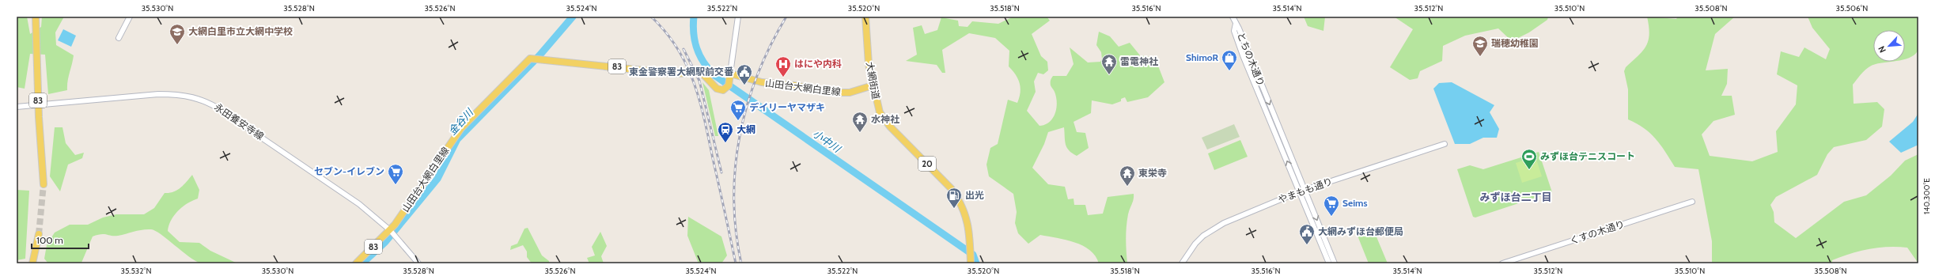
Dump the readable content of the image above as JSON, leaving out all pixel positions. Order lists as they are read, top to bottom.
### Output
{
  "streets": {
    "main road": [
      "83",
      "大網街道",
      "山田台大網白里線",
      "20"
    ],
    "street": [
      "とちの木通り",
      "永田養安寺線",
      "やまもも通り",
      "くすの木通り"
    ]
  },
  "crossings": [
    ["とちの木通り", "やまもも通り"],
    ["83", "永田養安寺線"],
    ["大網街道", "山田台大網白里線"],
    ["山田台大網白里線", "永田養安寺線"]
  ],
  "districts": ["みずほ台二丁目"],
  "water": ["金谷川", "小中川"],
  "places": {
    "school or university": ["大網白里市立大網中学校", "瑞穂幼稚園"],
    "shop": ["ShimoR"],
    "temple": ["雷電神社", "水神社", "東栄寺"],
    "hospital": ["はにや内科"],
    "public building": ["東金警察署大網駅前交番", "大網みずほ台郵便局"],
    "supermarket": ["デイリーヤマザキ", "セブン-イレブン", "Seims"],
    "station": ["大網"],
    "sports": ["みずほ台テニスコート"],
    "fuel station": ["出光"]
  },
  "scale_bar": "100 m",
  "north": "bottom left",
  "coordinates": [
    "35.530°N",
    "35.528°N",
    "35.526°N",
    "35.524°N",
    "35.522°N",
    "35.520°N",
    "35.518°N",
    "35.516°N",
    "35.514°N",
    "35.512°N",
    "35.510°N",
    "35.508°N",
    "35.506°N",
    "140.300°E",
    "35.532°N"
  ]
}
